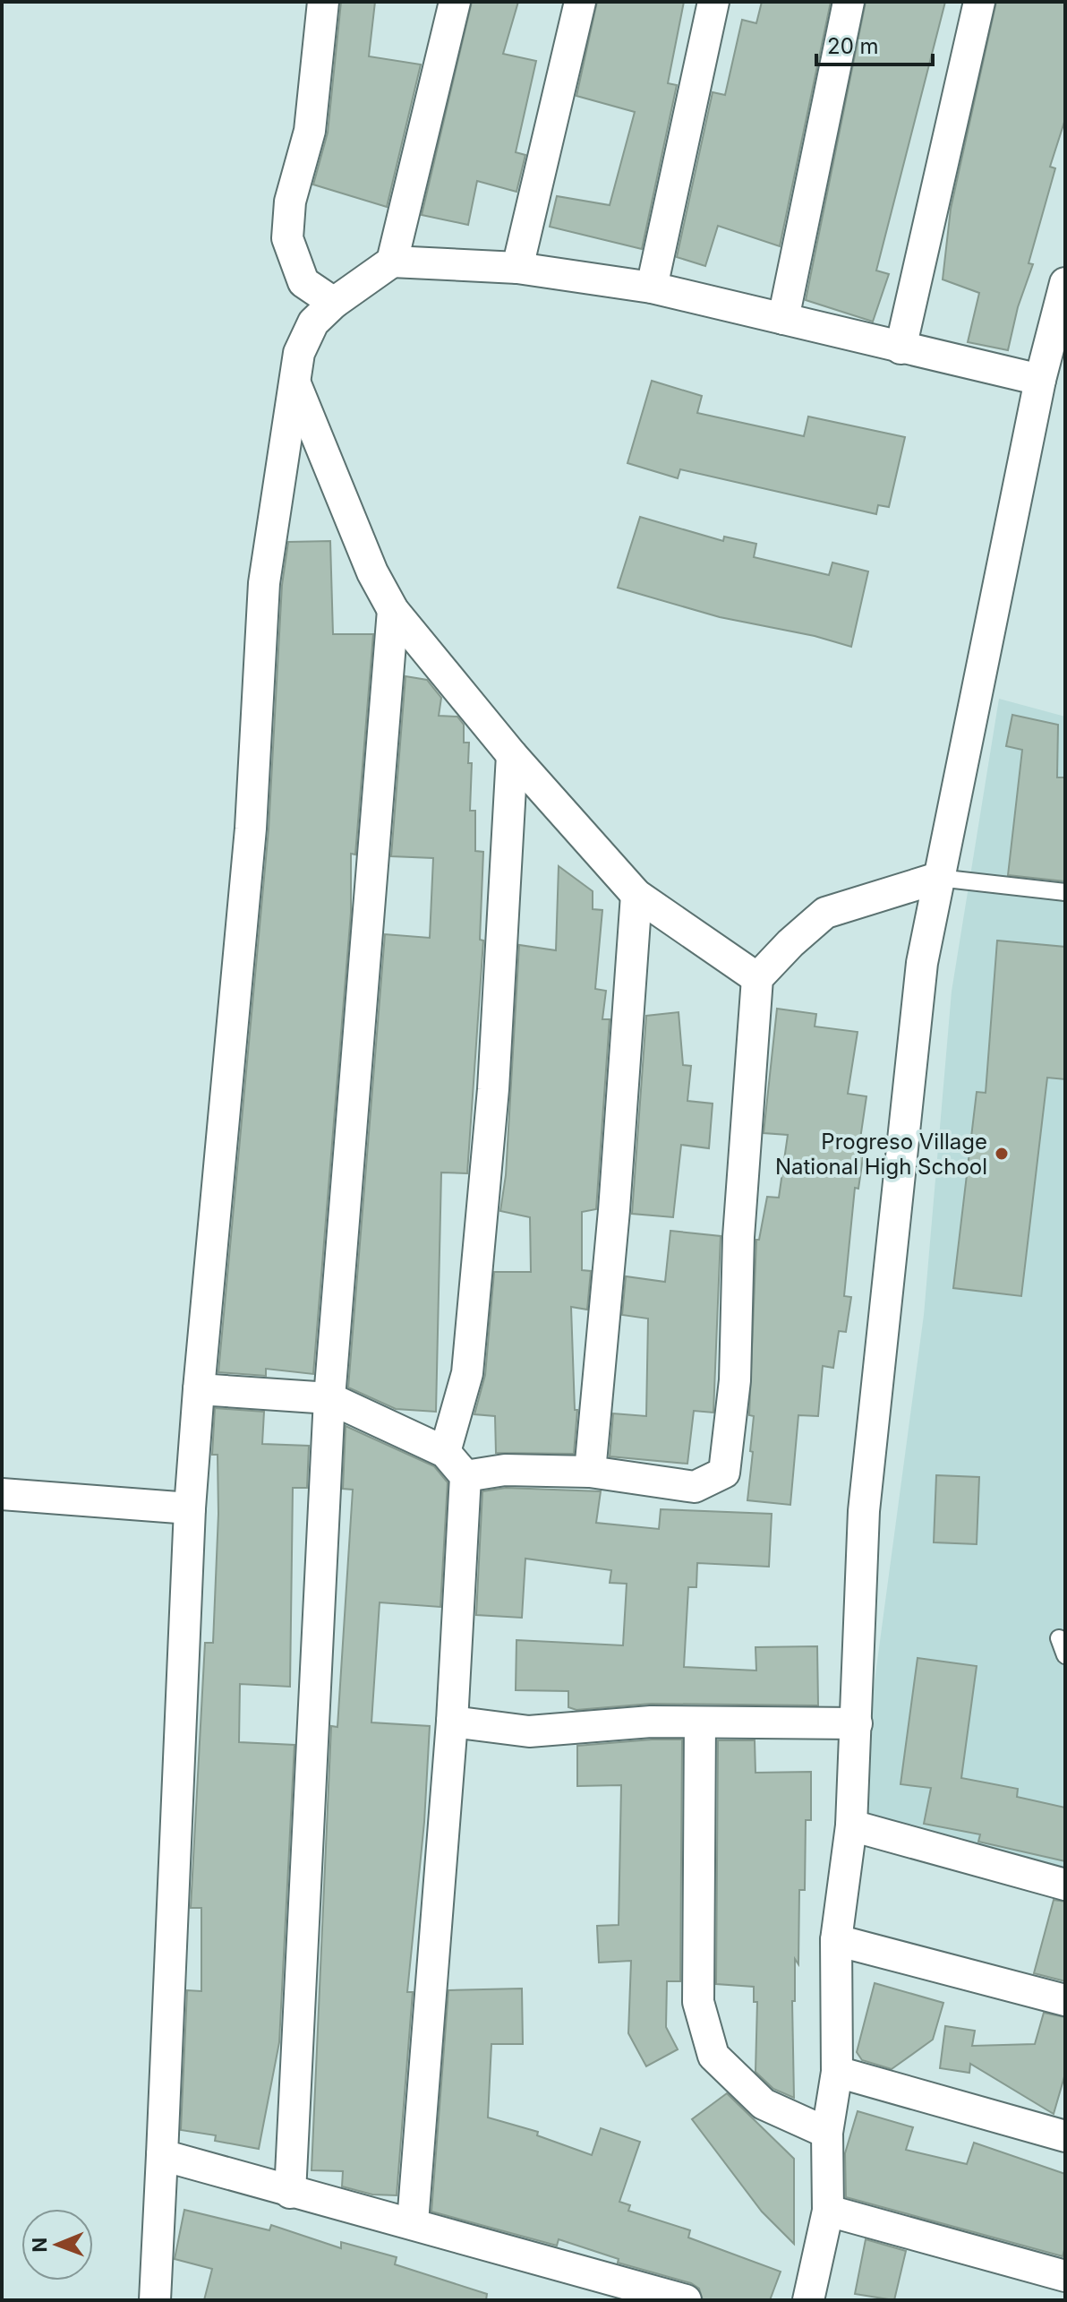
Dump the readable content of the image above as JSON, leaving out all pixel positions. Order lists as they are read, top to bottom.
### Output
{
  "places": ["Progreso Village National High School"],
  "scale_bar": "20 m",
  "north": "left"
}
